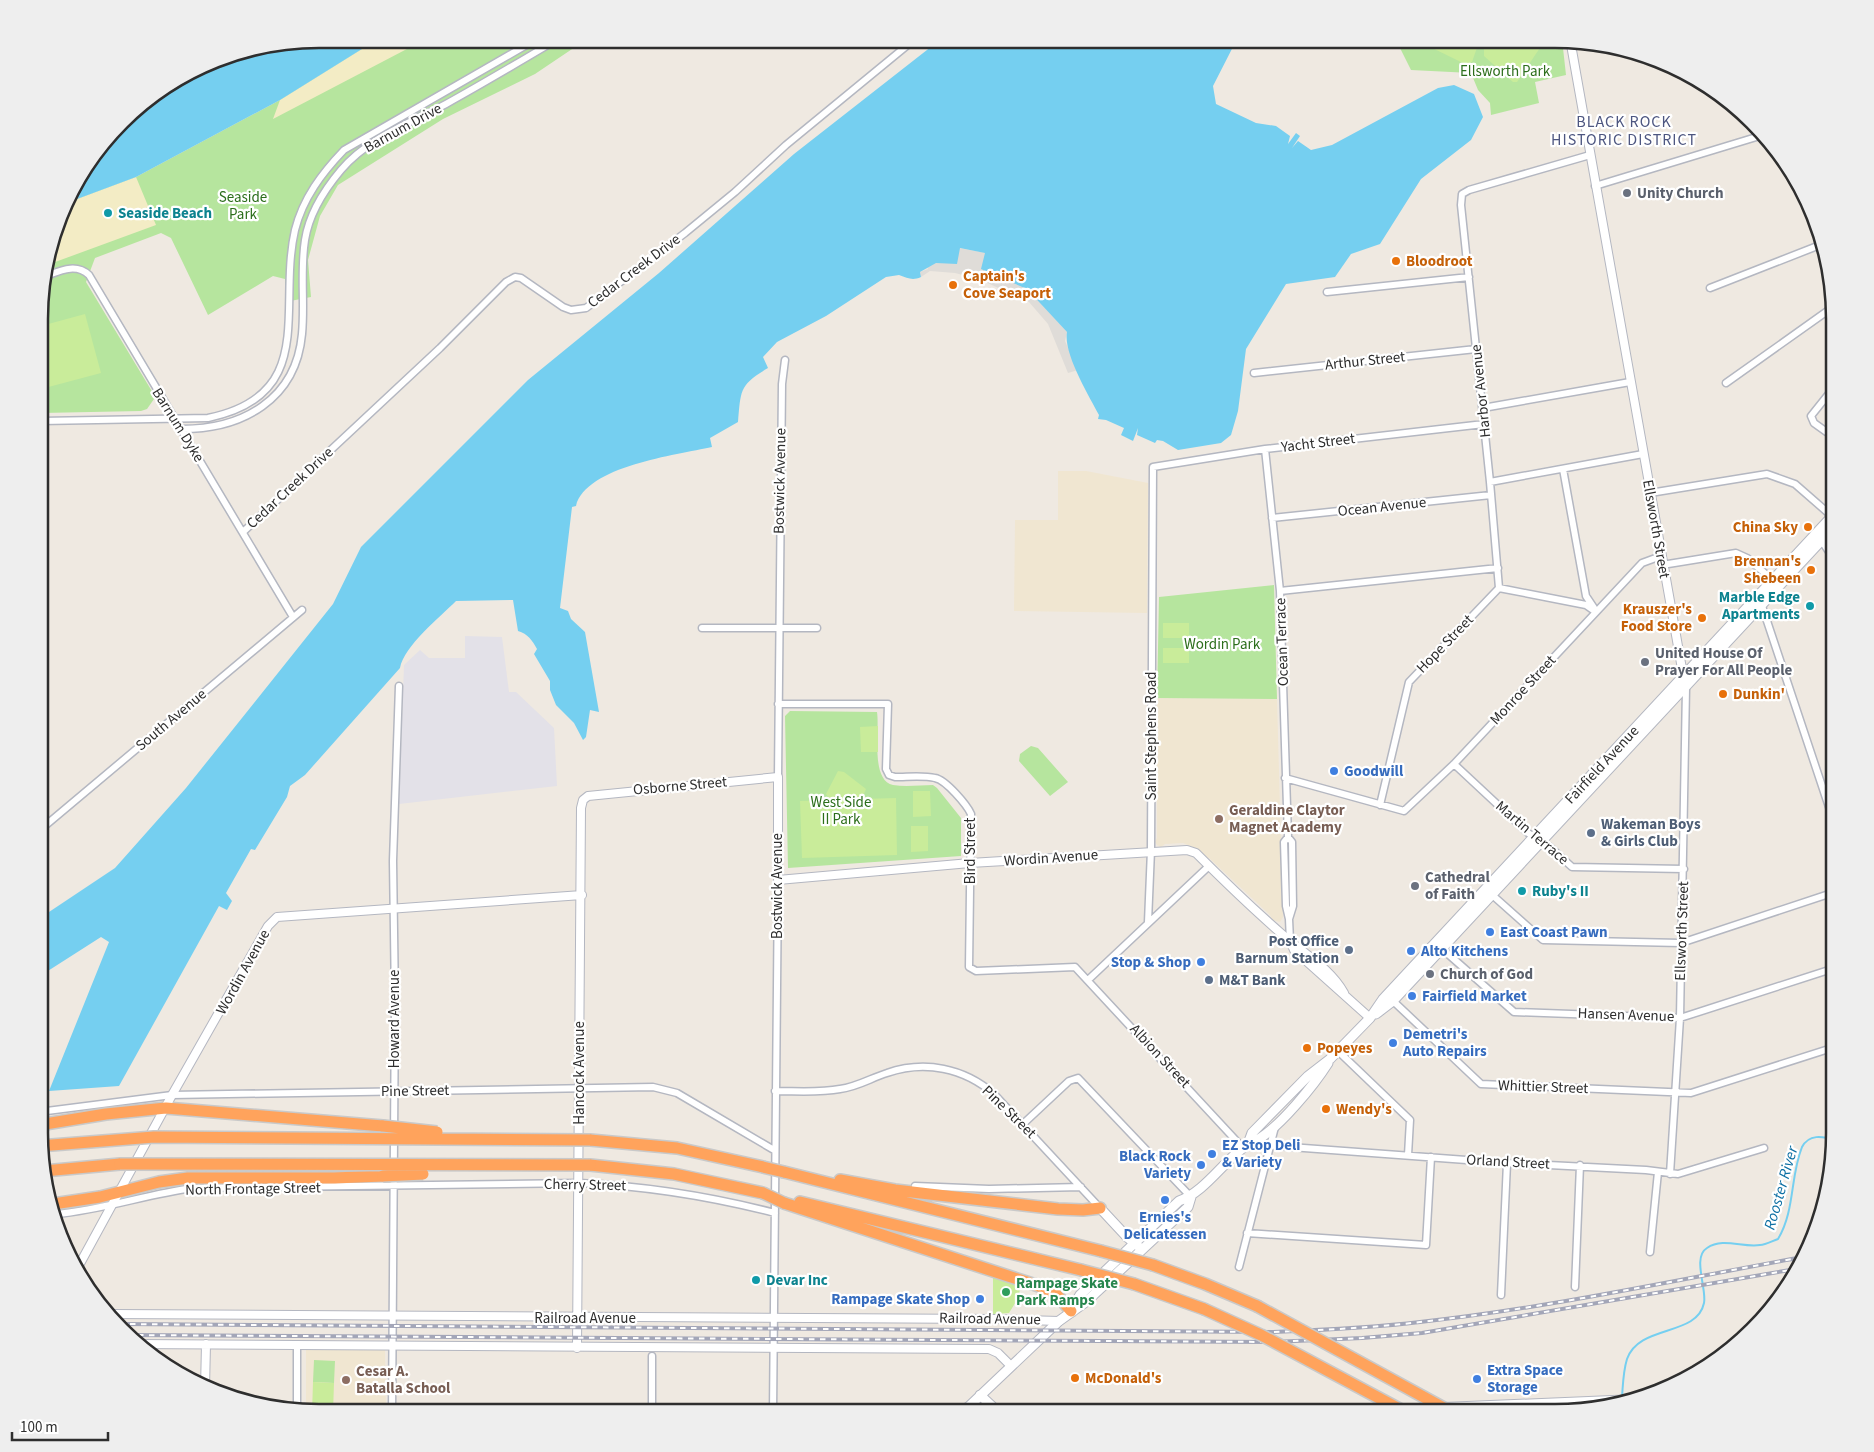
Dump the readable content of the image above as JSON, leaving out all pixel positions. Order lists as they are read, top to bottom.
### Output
{
  "streets": {
    "main road": ["Fairfield Avenue", "Pine Street"],
    "street": [
      "Barnum Drive",
      "Cedar Creek Drive",
      "Arthur Street",
      "Harbor Avenue",
      "Barnum Dyke",
      "Yacht Street",
      "Bostwick Avenue",
      "Ocean Avenue",
      "Ellsworth Street",
      "Ocean Terrace",
      "Hope Street",
      "Monroe Street",
      "South Avenue",
      "Saint Stephens Road",
      "Osborne Street",
      "Martin Terrace",
      "Bird Street",
      "Wordin Avenue",
      "Hansen Avenue",
      "Howard Avenue",
      "Albion Street",
      "Hancock Avenue",
      "Whittier Street",
      "Orland Street",
      "Cherry Street",
      "North Frontage Street",
      "Railroad Avenue"
    ]
  },
  "crossings": [
    ["Barnum Drive", "Barnum Dyke"],
    ["Cedar Creek Drive", "Barnum Dyke"],
    ["Arthur Street", "Harbor Avenue"],
    ["Harbor Avenue", "Yacht Street"],
    ["Harbor Avenue", "Ocean Avenue"],
    ["Harbor Avenue", "Ellsworth Street"],
    ["Harbor Avenue", "Hope Street"],
    ["Barnum Dyke", "South Avenue"],
    ["Yacht Street", "Ocean Terrace"],
    ["Yacht Street", "Saint Stephens Road"],
    ["Bostwick Avenue", "Osborne Street"],
    ["Bostwick Avenue", "Bird Street"],
    ["Bostwick Avenue", "Wordin Avenue"],
    ["Bostwick Avenue", "Pine Street"],
    ["Bostwick Avenue", "Cherry Street"],
    ["Bostwick Avenue", "Railroad Avenue"],
    ["Ocean Avenue", "Ocean Terrace"],
    ["Ellsworth Street", "Monroe Street"],
    ["Ellsworth Street", "Fairfield Avenue"],
    ["Ellsworth Street", "Martin Terrace"],
    ["Ellsworth Street", "Hansen Avenue"],
    ["Ellsworth Street", "Whittier Street"],
    ["Ellsworth Street", "Orland Street"],
    ["Ocean Terrace", "Wordin Avenue"],
    ["Hope Street", "Monroe Street"],
    ["Monroe Street", "Martin Terrace"],
    ["Saint Stephens Road", "Wordin Avenue"],
    ["Fairfield Avenue", "Martin Terrace"],
    ["Fairfield Avenue", "Wordin Avenue"],
    ["Fairfield Avenue", "Hansen Avenue"],
    ["Fairfield Avenue", "Albion Street"],
    ["Fairfield Avenue", "Whittier Street"],
    ["Fairfield Avenue", "Pine Street"],
    ["Fairfield Avenue", "Orland Street"],
    ["Fairfield Avenue", "Railroad Avenue"],
    ["Osborne Street", "Hancock Avenue"],
    ["Bird Street", "Wordin Avenue"],
    ["Bird Street", "Albion Street"],
    ["Wordin Avenue", "Howard Avenue"],
    ["Wordin Avenue", "Hancock Avenue"],
    ["Wordin Avenue", "Pine Street"],
    ["Wordin Avenue", "North Frontage Street"],
    ["Howard Avenue", "Pine Street"],
    ["Howard Avenue", "Cherry Street"],
    ["Howard Avenue", "North Frontage Street"],
    ["Howard Avenue", "Railroad Avenue"],
    ["Albion Street", "Orland Street"],
    ["Hancock Avenue", "Pine Street"],
    ["Hancock Avenue", "Cherry Street"],
    ["Hancock Avenue", "Railroad Avenue"],
    ["Cherry Street", "North Frontage Street"]
  ],
  "districts": ["BLACK ROCK HISTORIC DISTRICT"],
  "water": ["Rooster River"],
  "parks": [
    "Ellsworth Park",
    "Seaside Park",
    "Wordin Park",
    "West Side II Park"
  ],
  "places": [
    "Unity Church",
    "Seaside Beach",
    "Bloodroot",
    "Captain's Cove Seaport",
    "China Sky",
    "Brennan's Shebeen",
    "Marble Edge Apartments",
    "Krauszer's Food Store",
    "United House Of Prayer For All People",
    "Dunkin'",
    "Goodwill",
    "Geraldine Claytor Magnet Academy",
    "Wakeman Boys & Girls Club",
    "Cathedral of Faith",
    "Ruby's II",
    "East Coast Pawn",
    "Post Office Barnum Station",
    "Alto Kitchens",
    "Stop & Shop",
    "Church of God",
    "M&T Bank",
    "Fairfield Market",
    "Demetri's Auto Repairs",
    "Popeyes",
    "Wendy's",
    "EZ Stop Deli & Variety",
    "Black Rock Variety",
    "Ernies's Delicatessen",
    "Devar Inc",
    "Rampage Skate Park Ramps",
    "Rampage Skate Shop",
    "McDonald's",
    "Extra Space Storage",
    "Cesar A. Batalla School"
  ],
  "scale_bar": "100 m"
}
